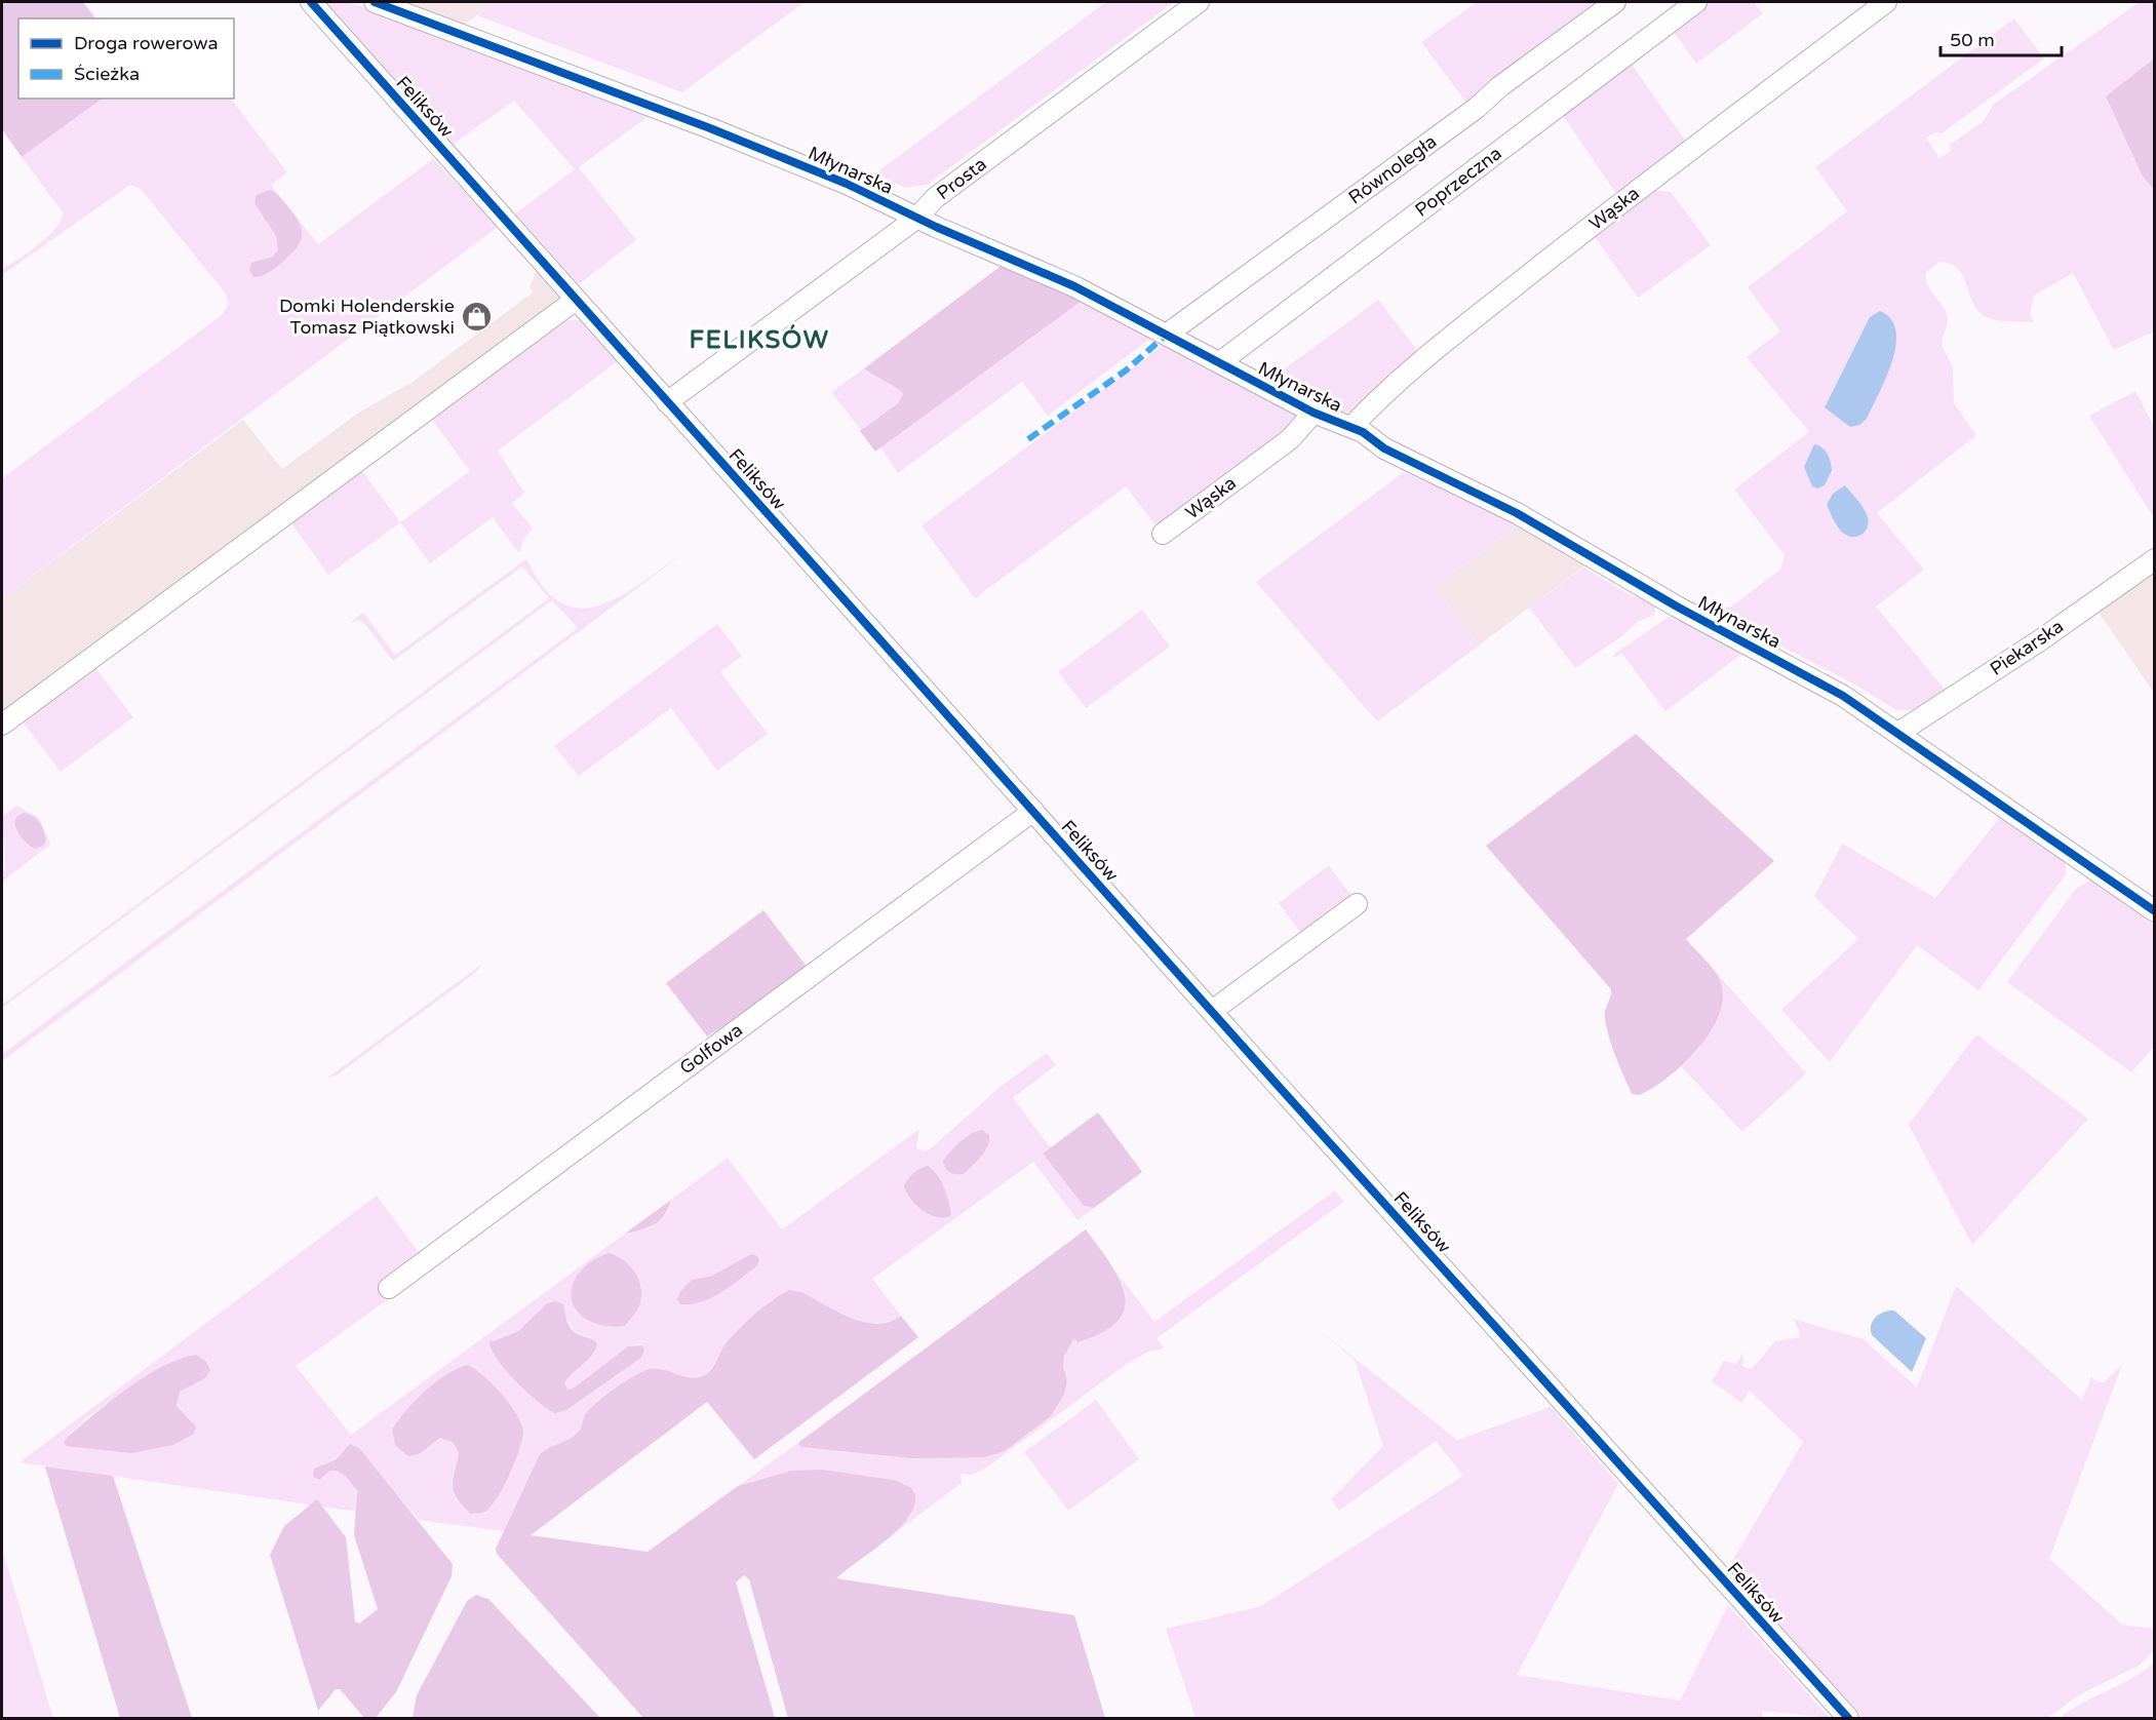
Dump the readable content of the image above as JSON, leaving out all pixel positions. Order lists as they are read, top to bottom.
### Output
{
  "streets": {
    "street": [
      "Feliksów",
      "Równoległa",
      "Młynarska",
      "Prosta",
      "Poprzeczna",
      "Wąska",
      "Piekarska",
      "Golfowa"
    ]
  },
  "crossings": [
    ["Feliksów", "Prosta"],
    ["Feliksów", "Golfowa"],
    ["Równoległa", "Młynarska"],
    ["Młynarska", "Prosta"],
    ["Młynarska", "Poprzeczna"],
    ["Młynarska", "Wąska"],
    ["Młynarska", "Piekarska"]
  ],
  "districts": ["FELIKSÓW"],
  "places": {
    "shop": ["Domki Holenderskie Tomasz Piątkowski"]
  },
  "legend": ["Droga rowerowa", "Ścieżka"],
  "scale_bar": "50 m"
}
